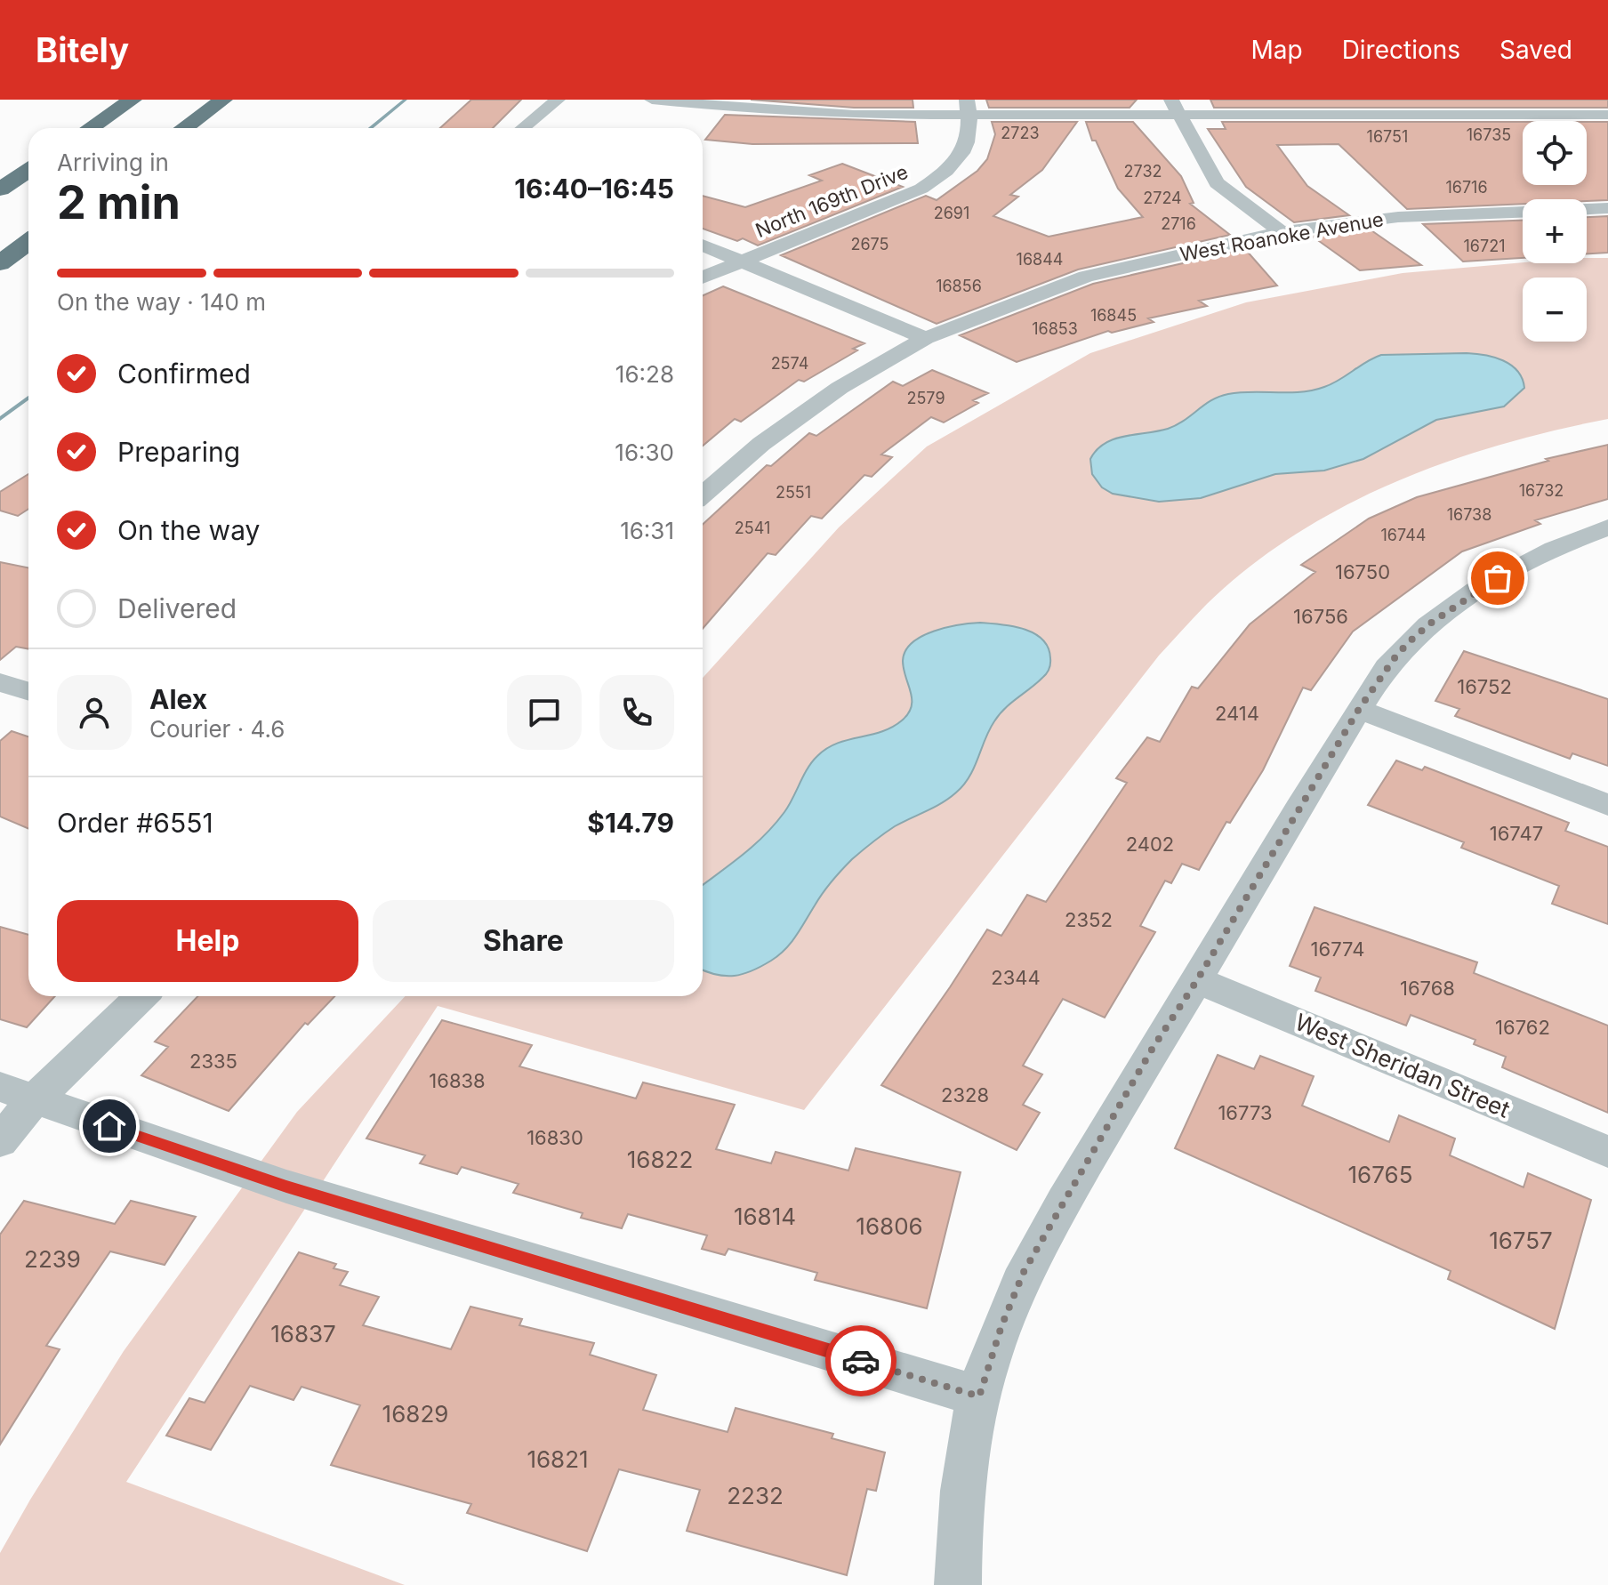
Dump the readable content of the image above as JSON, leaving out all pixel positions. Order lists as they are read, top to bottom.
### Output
{
  "streets": {
    "street": ["North 169th Drive", "West Roanoke Avenue", "West Sheridan Street"]
  },
  "house_numbers": [
    "2723",
    "16735",
    "16751",
    "2732",
    "16716",
    "2724",
    "2691",
    "2716",
    "2675",
    "16721",
    "16844",
    "16856",
    "16845",
    "16853",
    "2574",
    "2579",
    "16732",
    "2551",
    "16738",
    "2541",
    "16744",
    "16750",
    "16756",
    "16752",
    "2414",
    "16747",
    "2402",
    "2352",
    "16774",
    "2344",
    "16768",
    "16762",
    "2335",
    "16838",
    "2328",
    "16773",
    "16830",
    "16822",
    "16765",
    "16814",
    "16806",
    "16757",
    "2239",
    "16837",
    "16829",
    "16821",
    "2232"
  ],
  "page": {
    "header": "Bitely",
    "nav": ["Map", "Directions", "Saved"],
    "map_buttons": ["+", "−"],
    "heading": ["2 min", "Arriving in", "16:40–16:45"],
    "panel": [
      "Alex",
      "Courier · 4.6",
      "Order #6551",
      "$14.79"
    ],
    "bar": "On the way · 140 m",
    "list": [
      ["Confirmed", "16:28"],
      ["Preparing", "16:30"],
      ["On the way", "16:31"],
      "Delivered"
    ],
    "buttons": ["Help", "Share"]
  }
}
